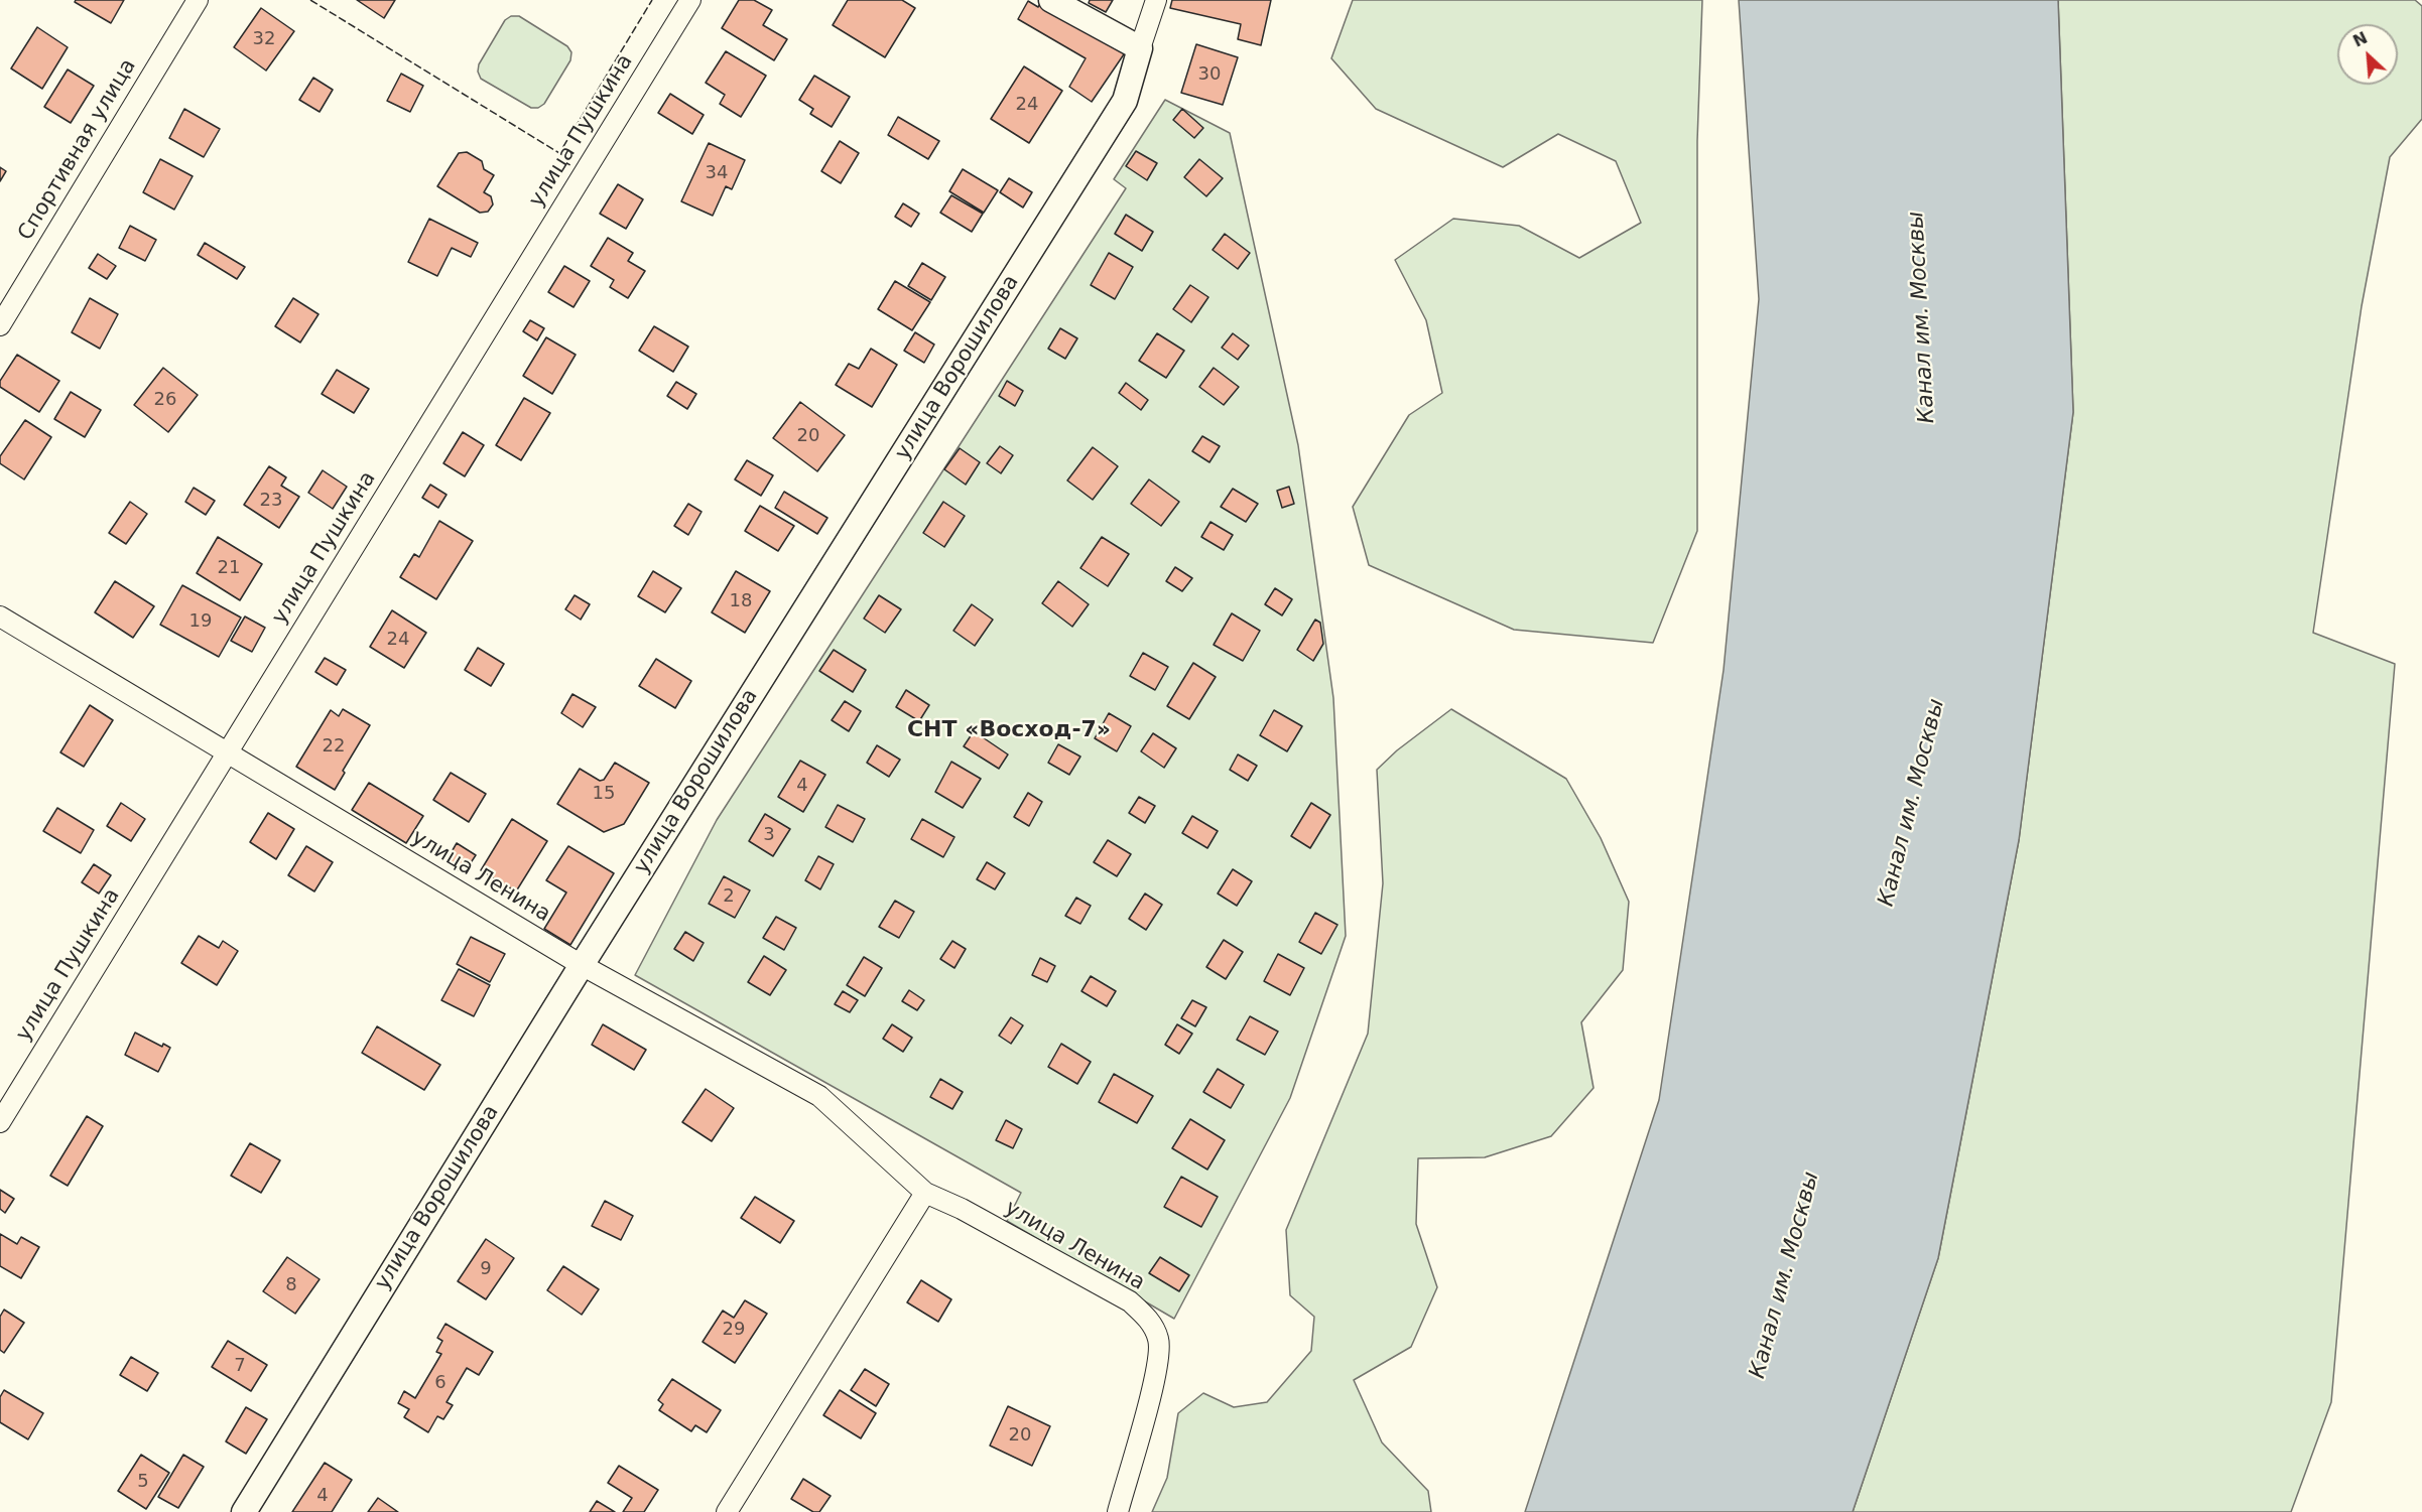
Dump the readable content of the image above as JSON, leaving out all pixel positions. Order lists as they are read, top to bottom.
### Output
{
  "streets": {
    "street": [
      "улица Пушкина",
      "Спортивная улица",
      "улица Ворошилова",
      "улица Ленина"
    ]
  },
  "crossings": [
    ["улица Пушкина", "улица Ленина"],
    ["улица Ворошилова", "улица Ленина"]
  ],
  "districts": ["СНТ «Восход-7»"],
  "water": ["Канал им. Москвы"],
  "house_numbers": [
    "32",
    "30",
    "24",
    "34",
    "26",
    "20",
    "23",
    "21",
    "18",
    "19",
    "24",
    "22",
    "4",
    "15",
    "3",
    "2",
    "9",
    "8",
    "29",
    "7",
    "6",
    "20",
    "5",
    "4"
  ],
  "north": "top left"
}
